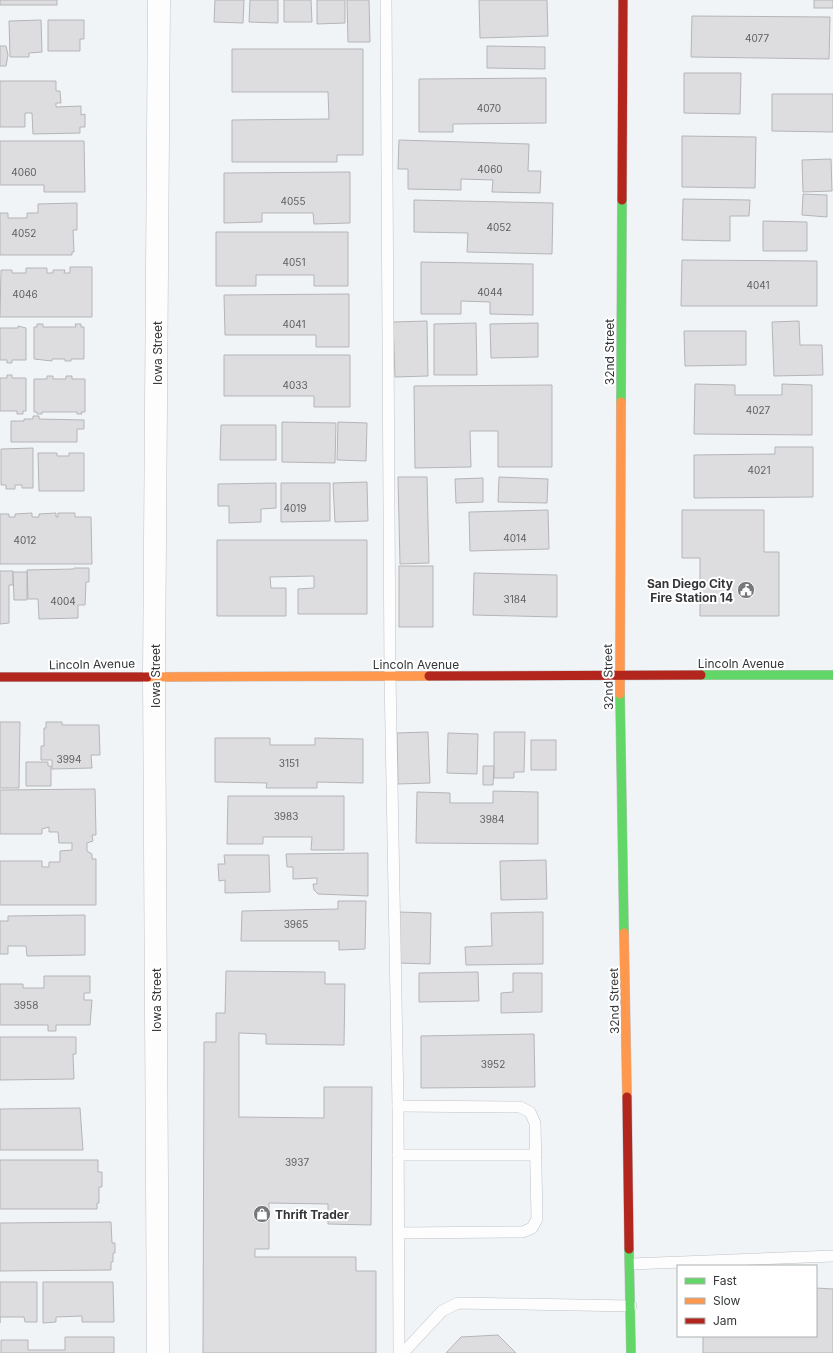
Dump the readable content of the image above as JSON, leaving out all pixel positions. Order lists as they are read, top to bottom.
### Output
{
  "streets": {
    "street": ["32nd Street", "Iowa Street", "Lincoln Avenue"]
  },
  "crossings": [
    ["32nd Street", "Lincoln Avenue"],
    ["Iowa Street", "Lincoln Avenue"]
  ],
  "places": {
    "public building": ["San Diego City Fire Station 14"],
    "shop": ["Thrift Trader"]
  },
  "house_numbers": [
    "4077",
    "4070",
    "4060",
    "4060",
    "4055",
    "4052",
    "4052",
    "4051",
    "4041",
    "4044",
    "4046",
    "4041",
    "4033",
    "4027",
    "4021",
    "4019",
    "4014",
    "4012",
    "3184",
    "4004",
    "3994",
    "3151",
    "3983",
    "3984",
    "3965",
    "3958",
    "3952",
    "3937"
  ],
  "legend": ["Fast", "Slow", "Jam"]
}
